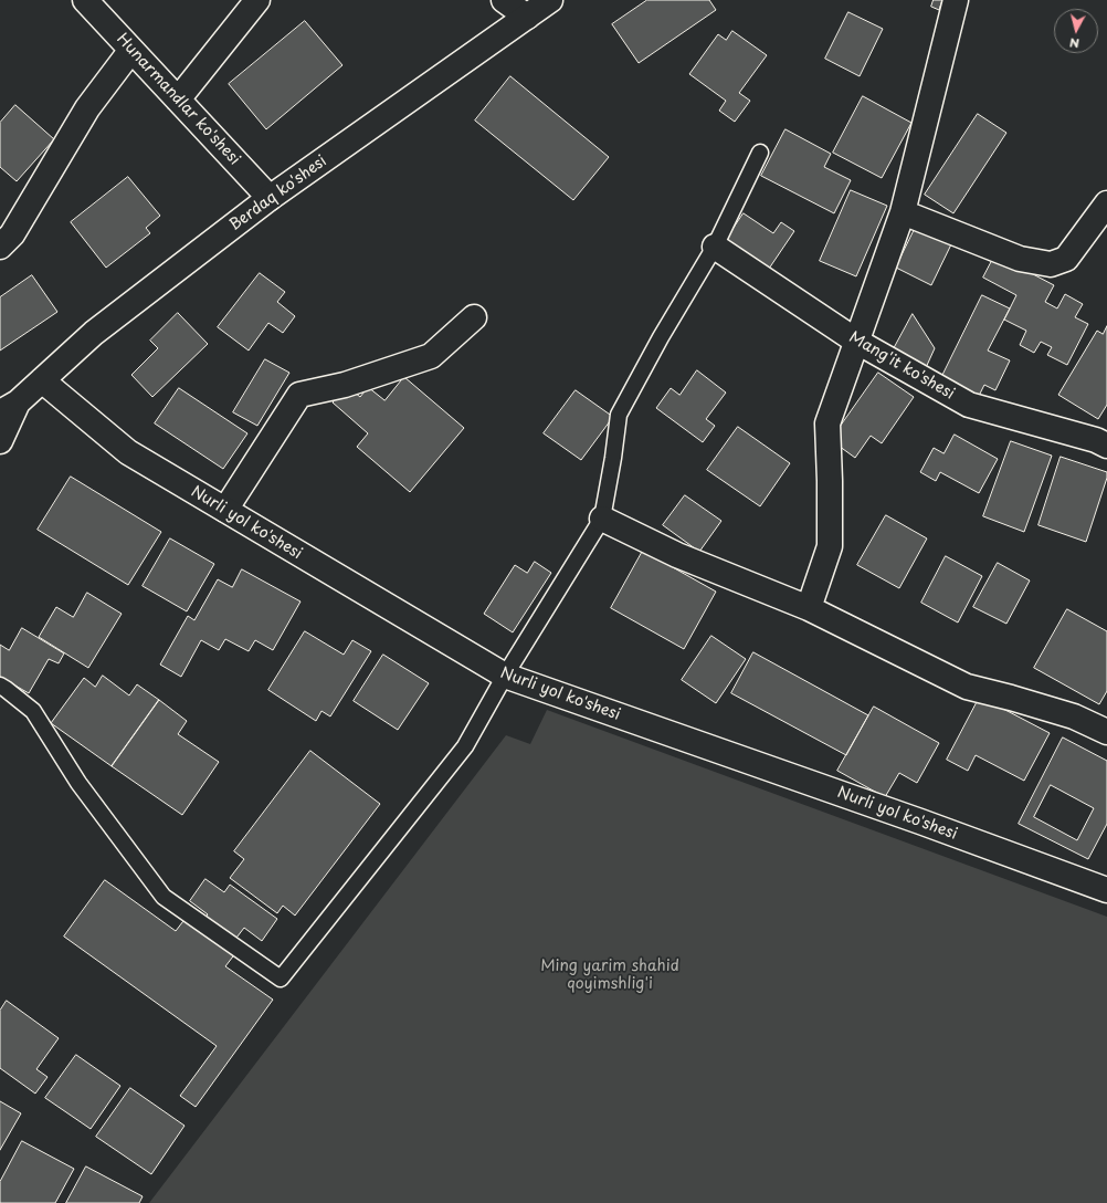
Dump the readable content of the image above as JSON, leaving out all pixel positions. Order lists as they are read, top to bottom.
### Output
{
  "streets": {
    "street": [
      "Hunarmandlar ko'shesi",
      "Berdaq ko'shesi",
      "Mang'it ko'shesi",
      "Nurli yol ko'shesi"
    ]
  },
  "crossings": [
    ["Hunarmandlar ko'shesi", "Berdaq ko'shesi"],
    ["Berdaq ko'shesi", "Nurli yol ko'shesi"]
  ],
  "parks": ["Ming yarim shahid qoyimshlig'i"],
  "north": "bottom"
}
